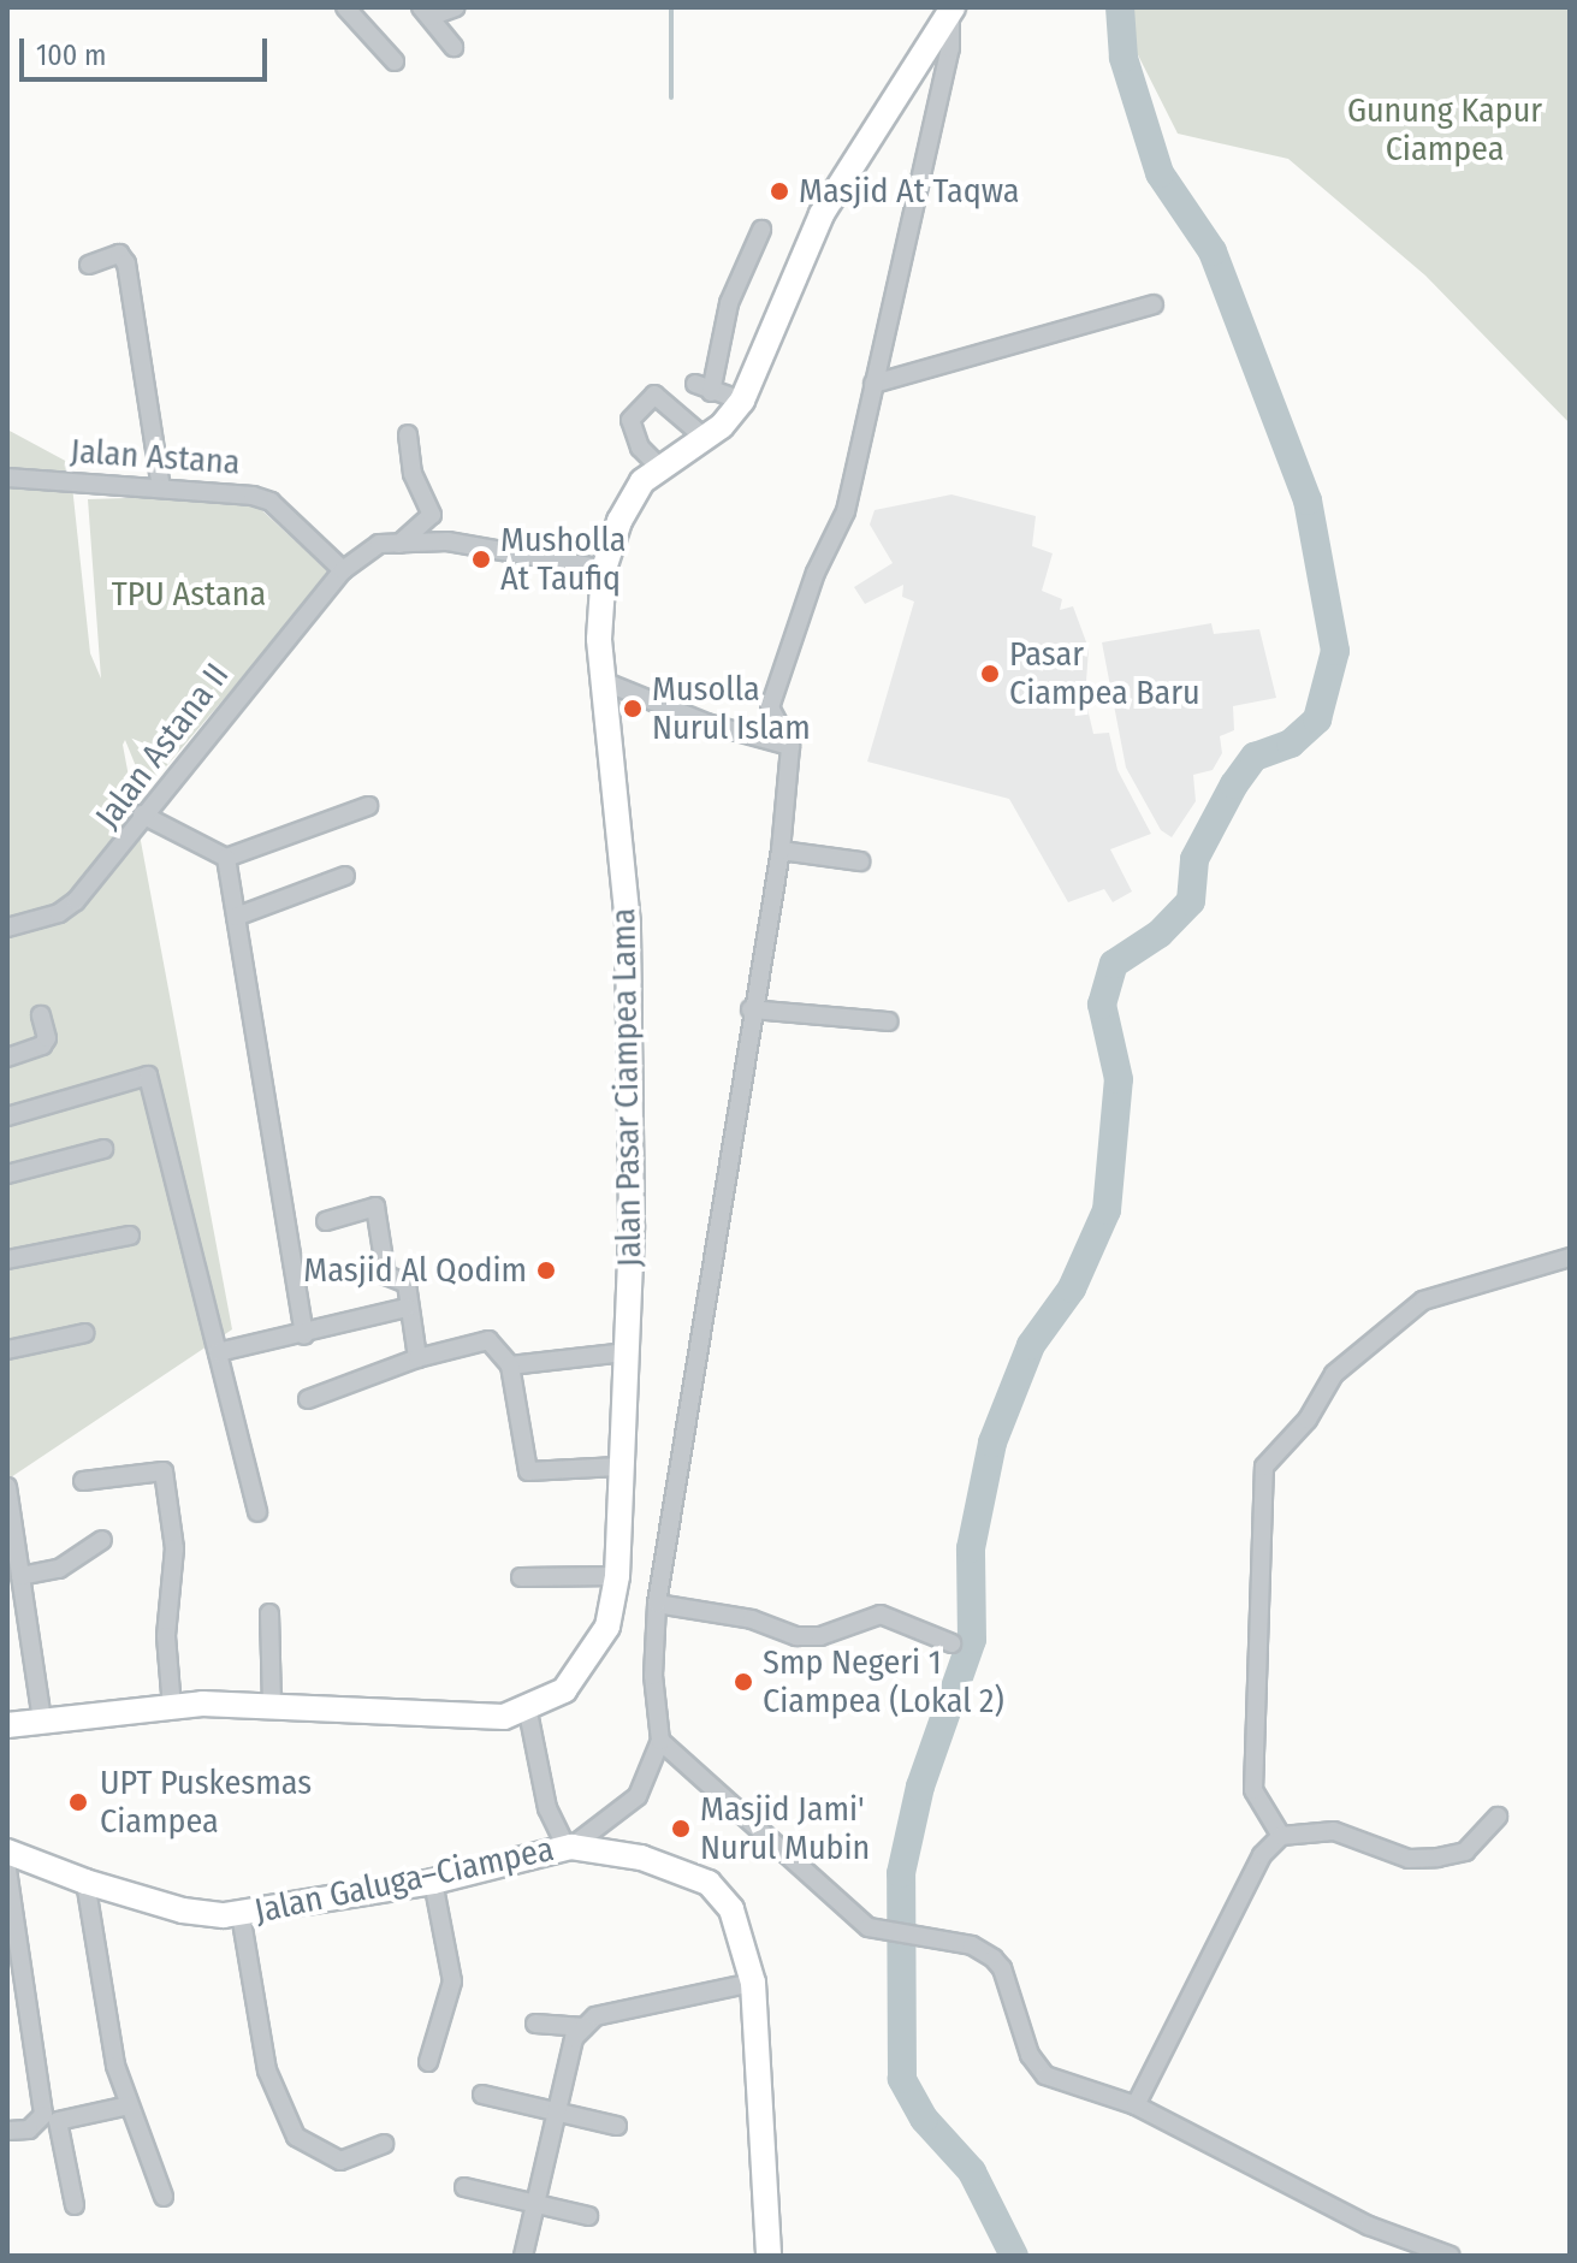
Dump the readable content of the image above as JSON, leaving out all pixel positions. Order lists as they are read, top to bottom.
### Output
{
  "streets": {
    "main road": ["Jalan Pasar Ciampea Lama", "Jalan Galuga–Ciampea"],
    "street": ["Jalan Astana", "Jalan Astana II"]
  },
  "crossings": [
    ["Jalan Astana", "Jalan Astana II"]
  ],
  "parks": ["Gunung Kapur Ciampea", "TPU Astana"],
  "places": [
    "Masjid At Taqwa",
    "Musholla At Taufiq",
    "Pasar Ciampea Baru",
    "Musolla Nurul Islam",
    "Masjid Al Qodim",
    "Smp Negeri 1 Ciampea (Lokal 2)",
    "UPT Puskesmas Ciampea",
    "Masjid Jami' Nurul Mubin"
  ],
  "scale_bar": "100 m"
}
